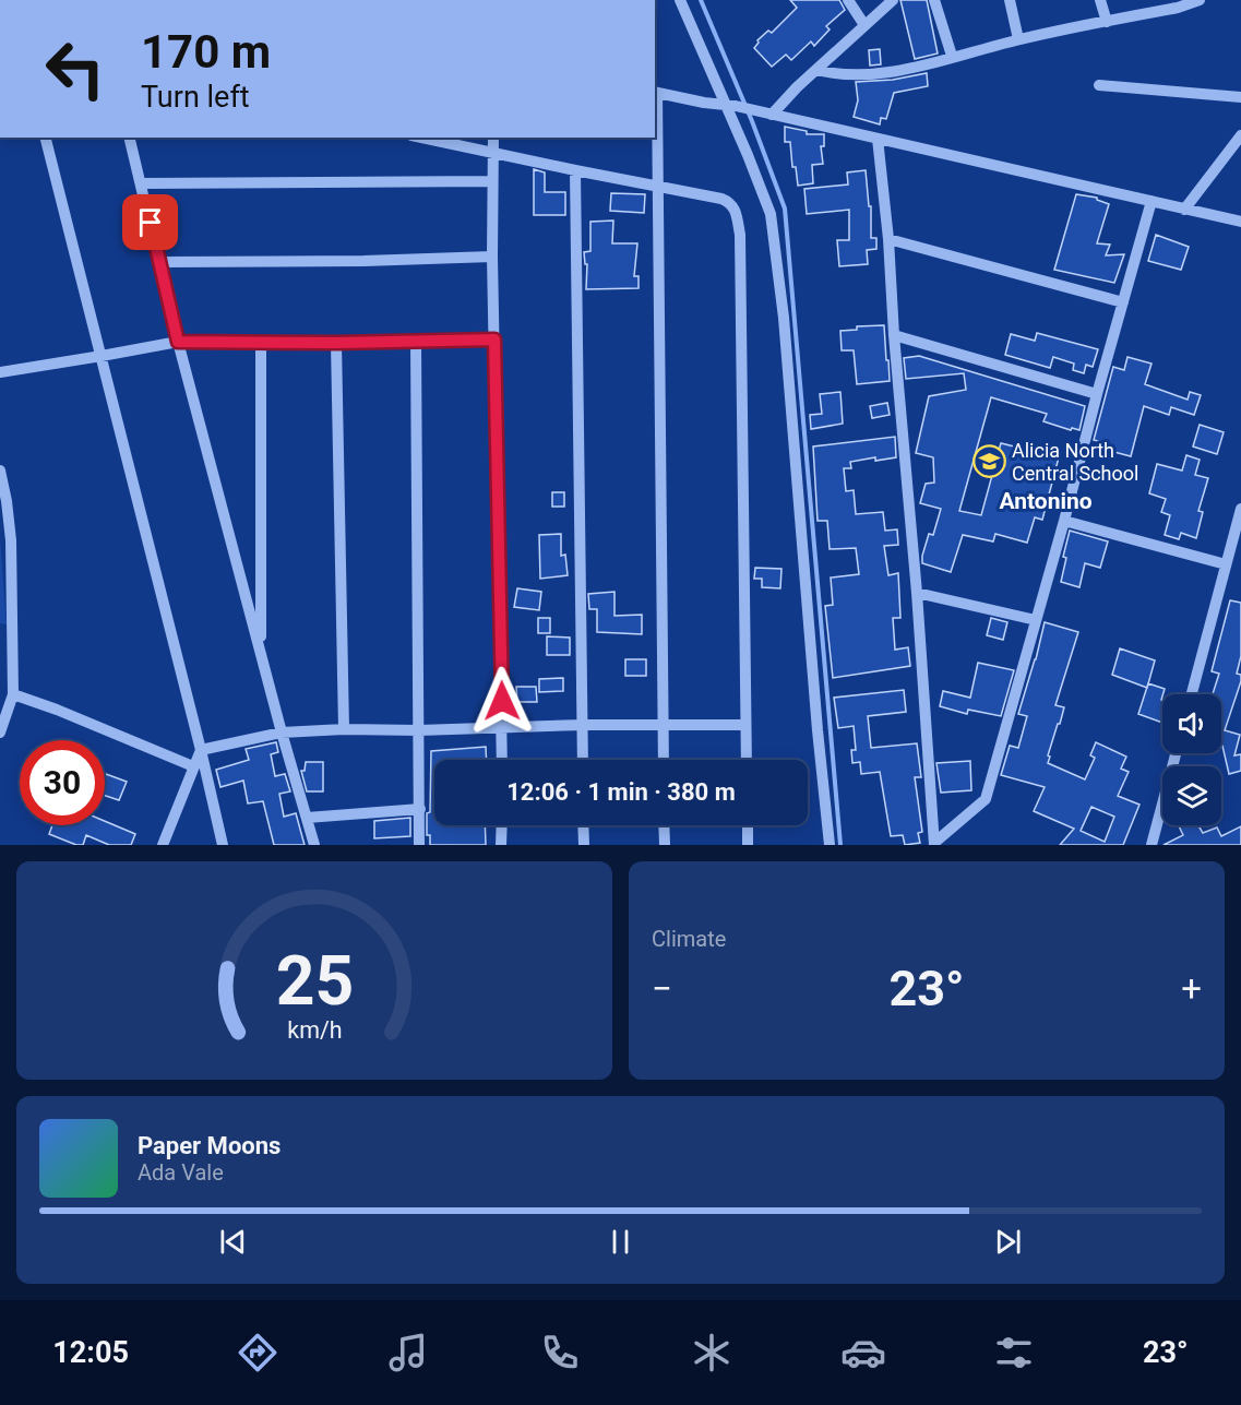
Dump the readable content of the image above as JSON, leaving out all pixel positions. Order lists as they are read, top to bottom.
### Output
{
  "districts": ["Antonino"],
  "places": {
    "school or university": ["Alicia North Central School"]
  },
  "page": {
    "turn": ["170 m", "Turn left"],
    "limit": "30",
    "trip": "12:06 · 1 min · 380 m",
    "tile": "Climate",
    "heat": ["−", "23°", "+"],
    "song": ["Paper Moons", "Ada Vale"],
    "tabs": ["12:05", "23°"],
    "gauge": ["25", "km/h"]
  }
}
